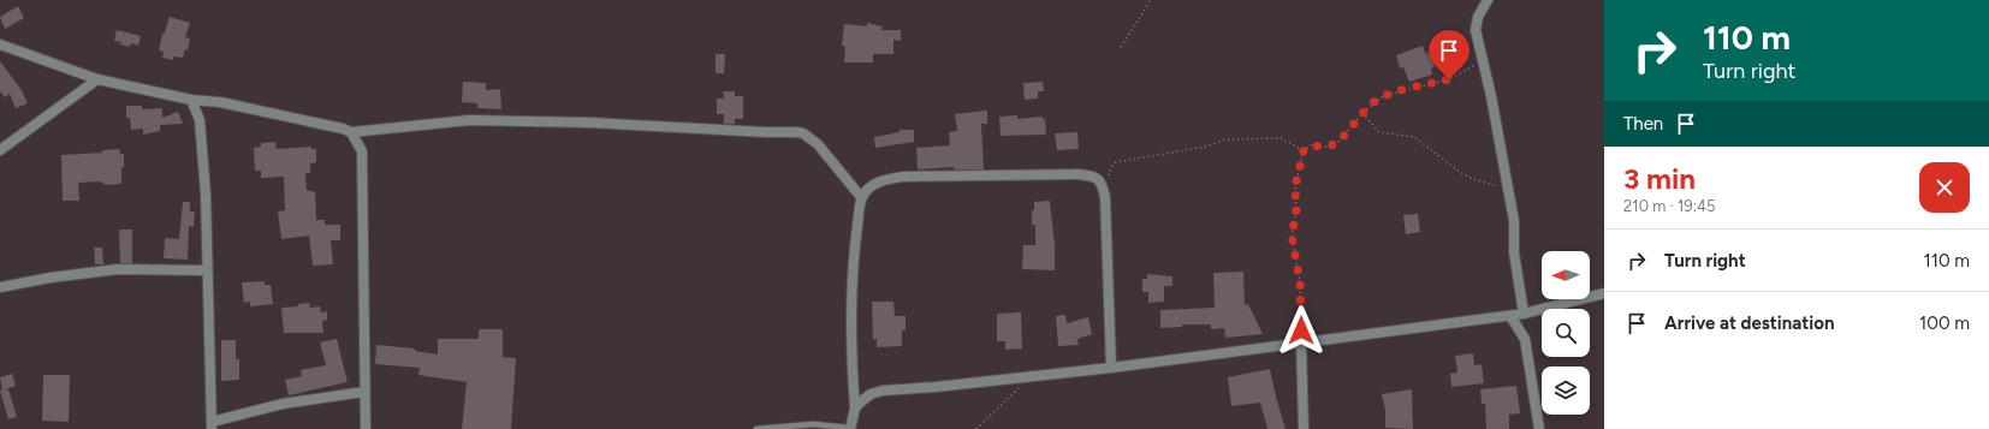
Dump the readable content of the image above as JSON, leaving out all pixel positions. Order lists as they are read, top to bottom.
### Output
{
  "north": "left",
  "page": {
    "turn": ["110 m", "Turn right"],
    "then": "Then",
    "heading": ["3 min", "210 m · 19:45"],
    "list": [
      {
        "name": "Turn right",
        "value": "110 m"
      },
      {
        "name": "Arrive at destination",
        "value": "100 m"
      }
    ]
  }
}
